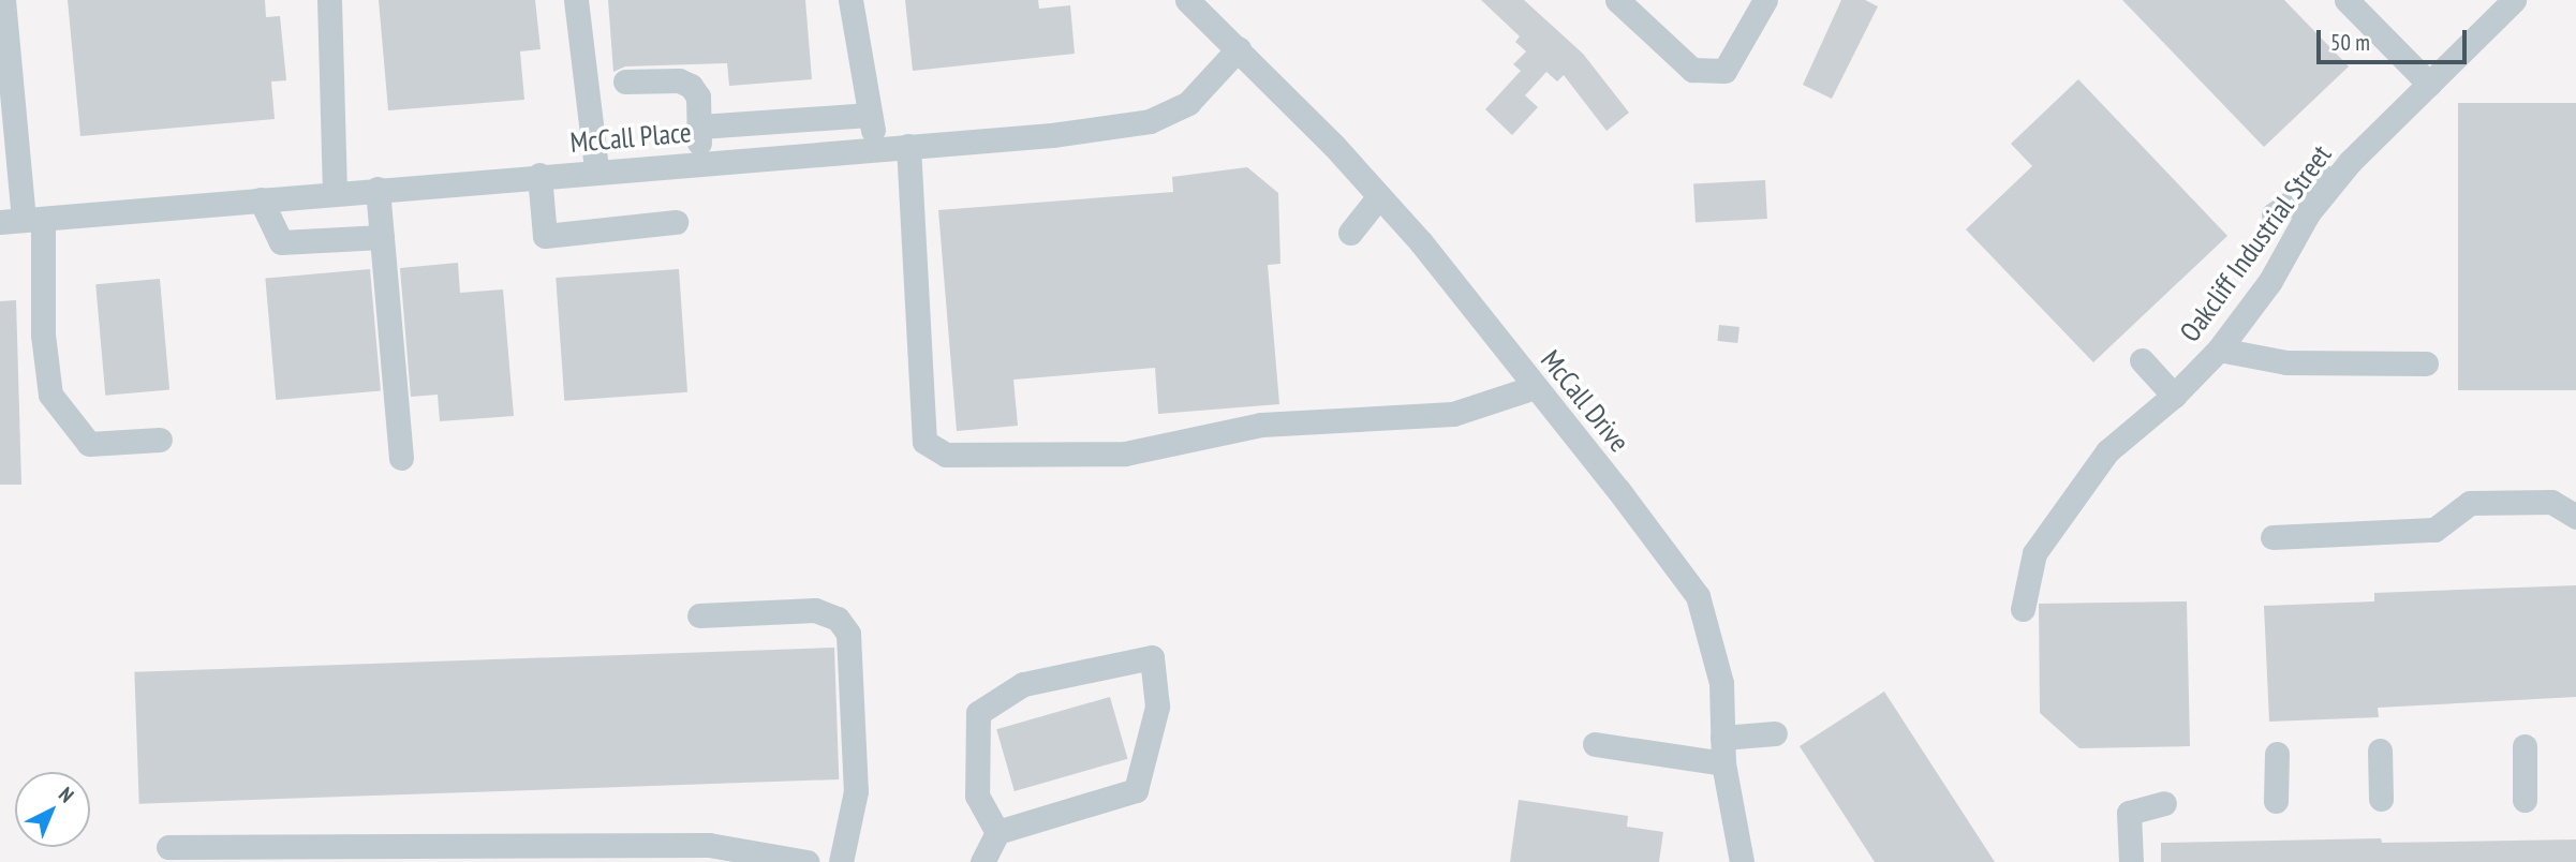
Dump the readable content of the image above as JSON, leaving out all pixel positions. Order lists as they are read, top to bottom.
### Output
{
  "streets": {
    "street": ["McCall Place", "Oakcliff Industrial Street", "McCall Drive"]
  },
  "crossings": [
    ["McCall Place", "McCall Drive"]
  ],
  "scale_bar": "50 m",
  "north": "top right"
}
